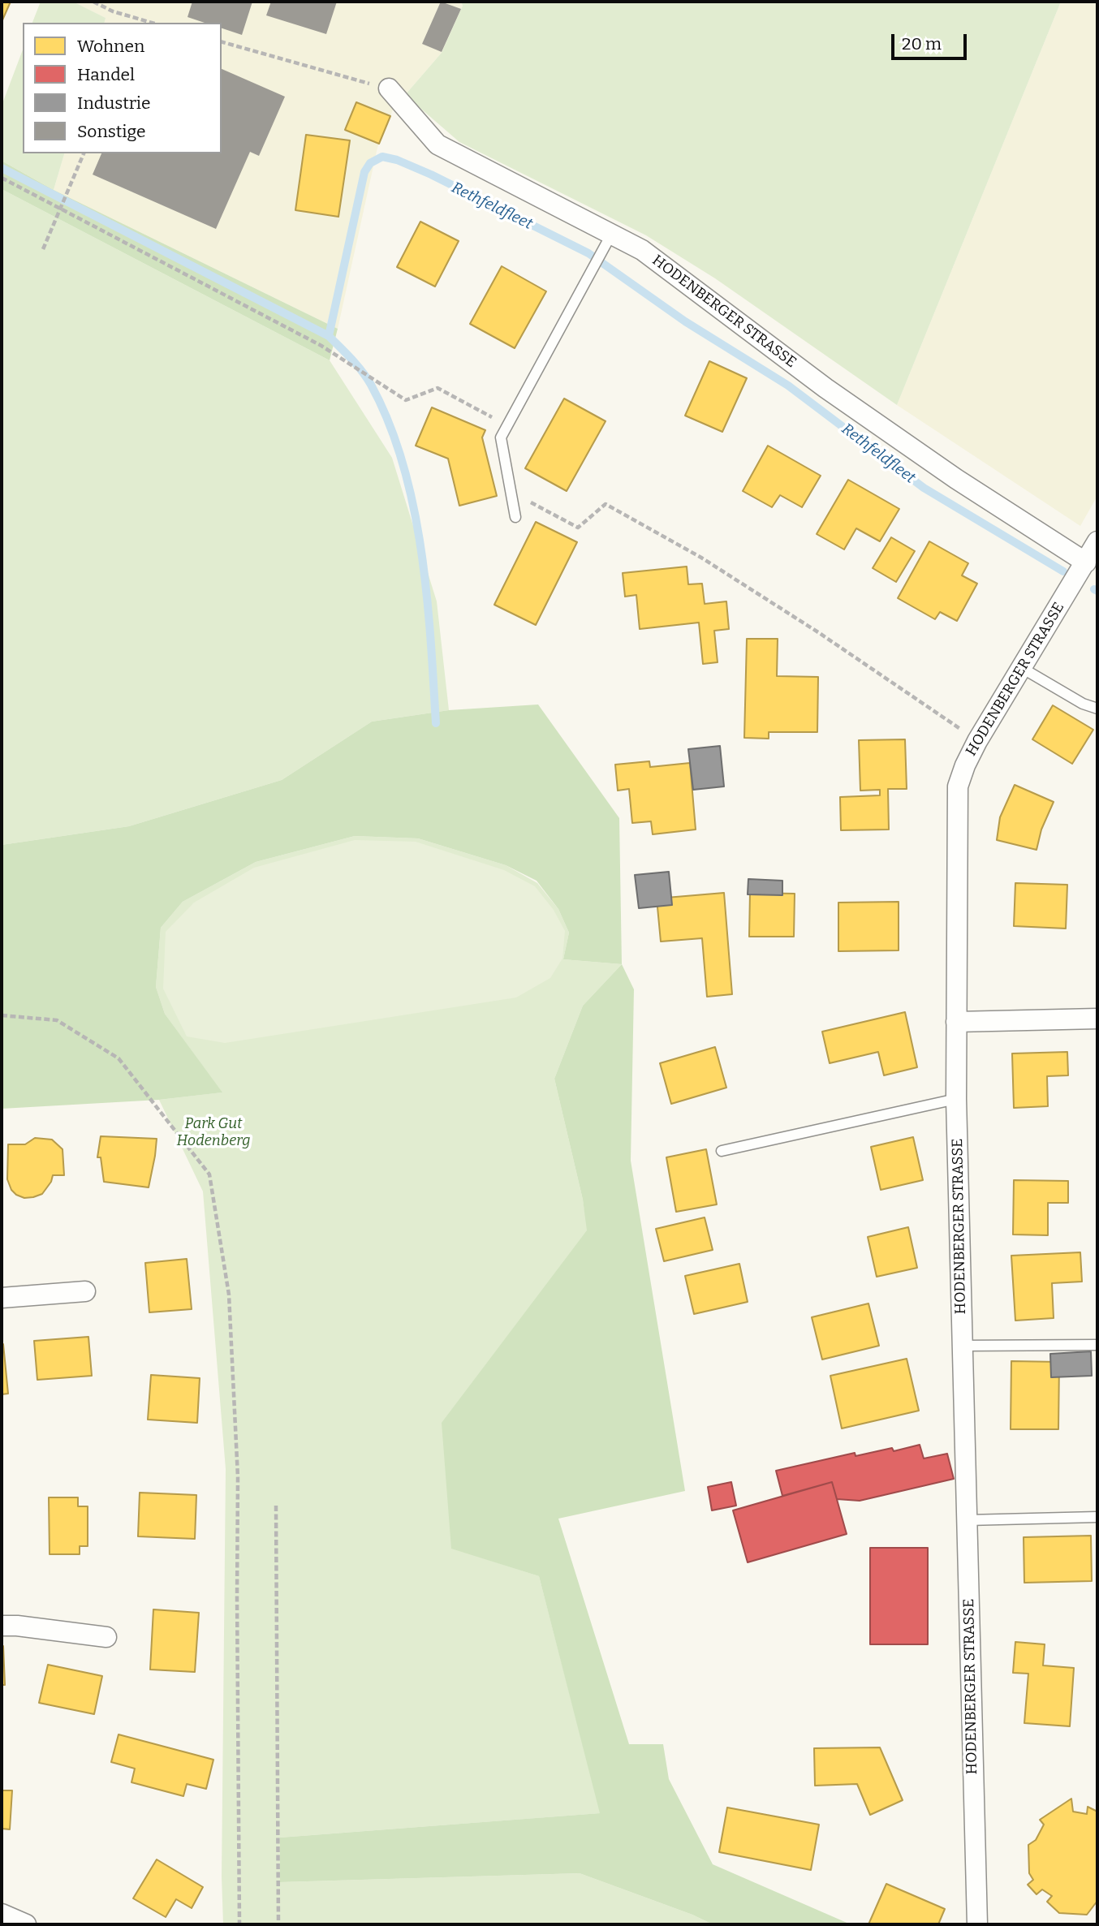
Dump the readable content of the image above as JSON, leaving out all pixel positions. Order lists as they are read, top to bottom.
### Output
{
  "streets": {
    "street": ["HODENBERGER STRASSE"]
  },
  "water": ["Rethfeldfleet"],
  "parks": ["Park Gut Hodenberg"],
  "legend": [
    "Wohnen",
    "Handel",
    "Industrie",
    "Sonstige"
  ],
  "scale_bar": "20 m"
}
